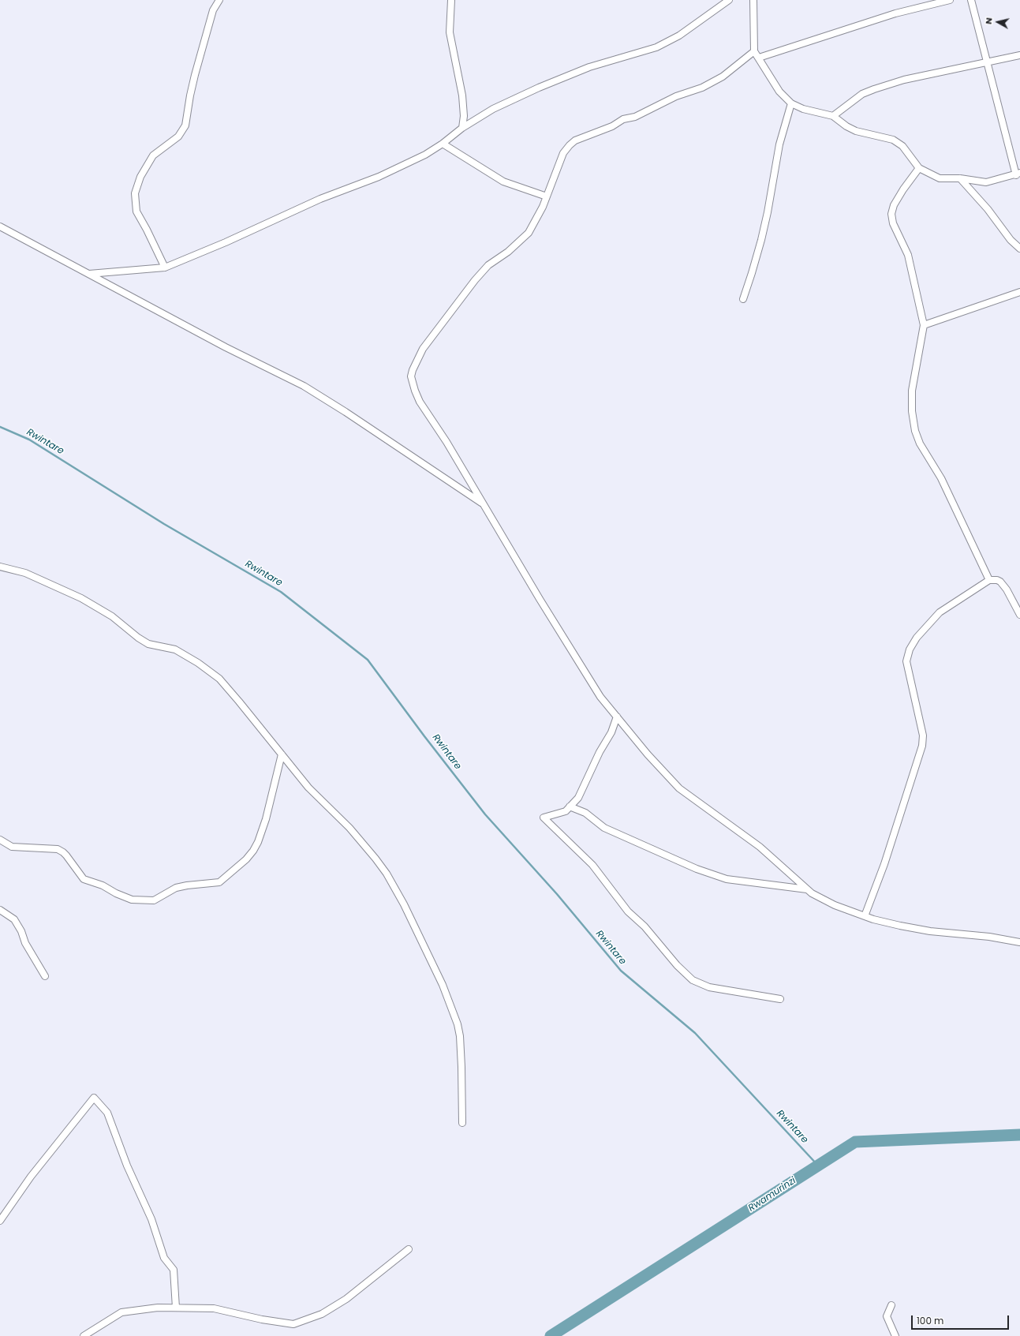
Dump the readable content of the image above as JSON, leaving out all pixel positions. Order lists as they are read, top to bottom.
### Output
{
  "water": ["Rwintare", "Rwamurinzi"],
  "scale_bar": "100 m",
  "north": "left"
}
